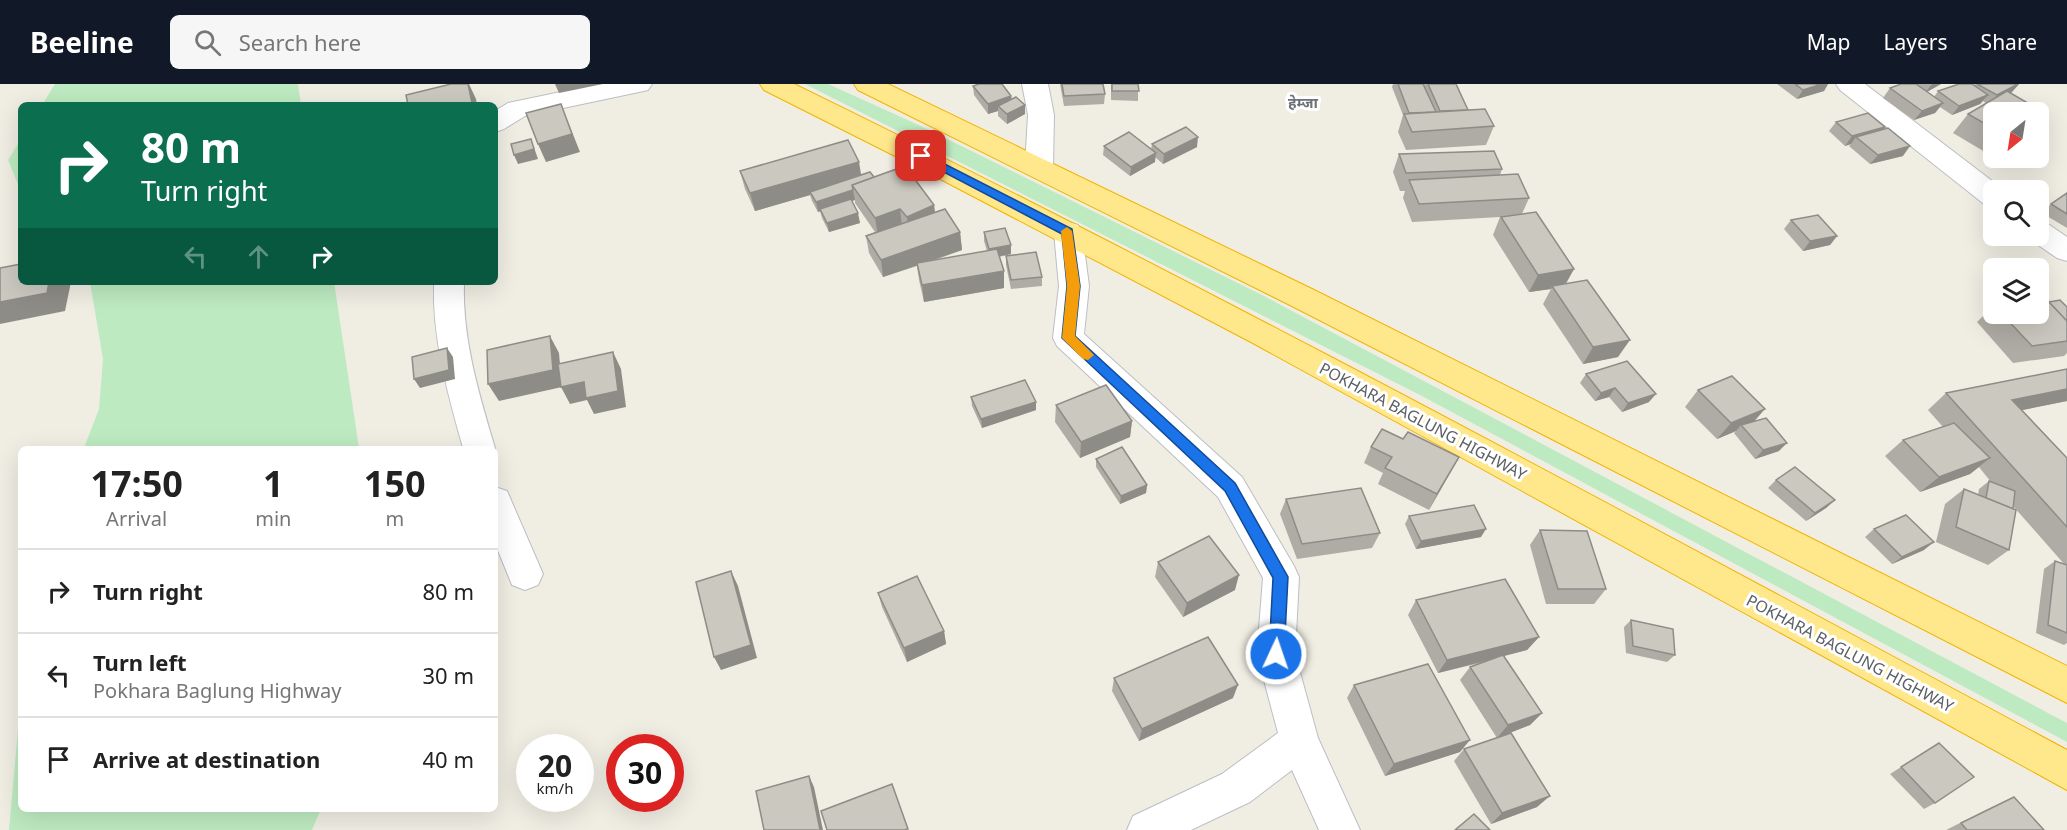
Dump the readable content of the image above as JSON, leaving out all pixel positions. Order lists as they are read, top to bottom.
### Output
{
  "streets": {
    "highway": ["POKHARA BAGLUNG HIGHWAY"]
  },
  "districts": ["हेम्जा"],
  "north": "bottom left",
  "page": {
    "header": "Beeline",
    "search": "Search here",
    "nav": ["Map", "Layers", "Share"],
    "turn": ["80 m", "Turn right"],
    "eta": [
      "17:50",
      "Arrival",
      "1",
      "min",
      "150",
      "m"
    ],
    "list": [
      {
        "name": "Turn right",
        "value": "80 m"
      },
      {
        "name": "Turn left",
        "note": "Pokhara Baglung Highway",
        "value": "30 m"
      },
      {
        "name": "Arrive at destination",
        "value": "40 m"
      }
    ],
    "speed": "20 km/h",
    "limit": "30"
  }
}
